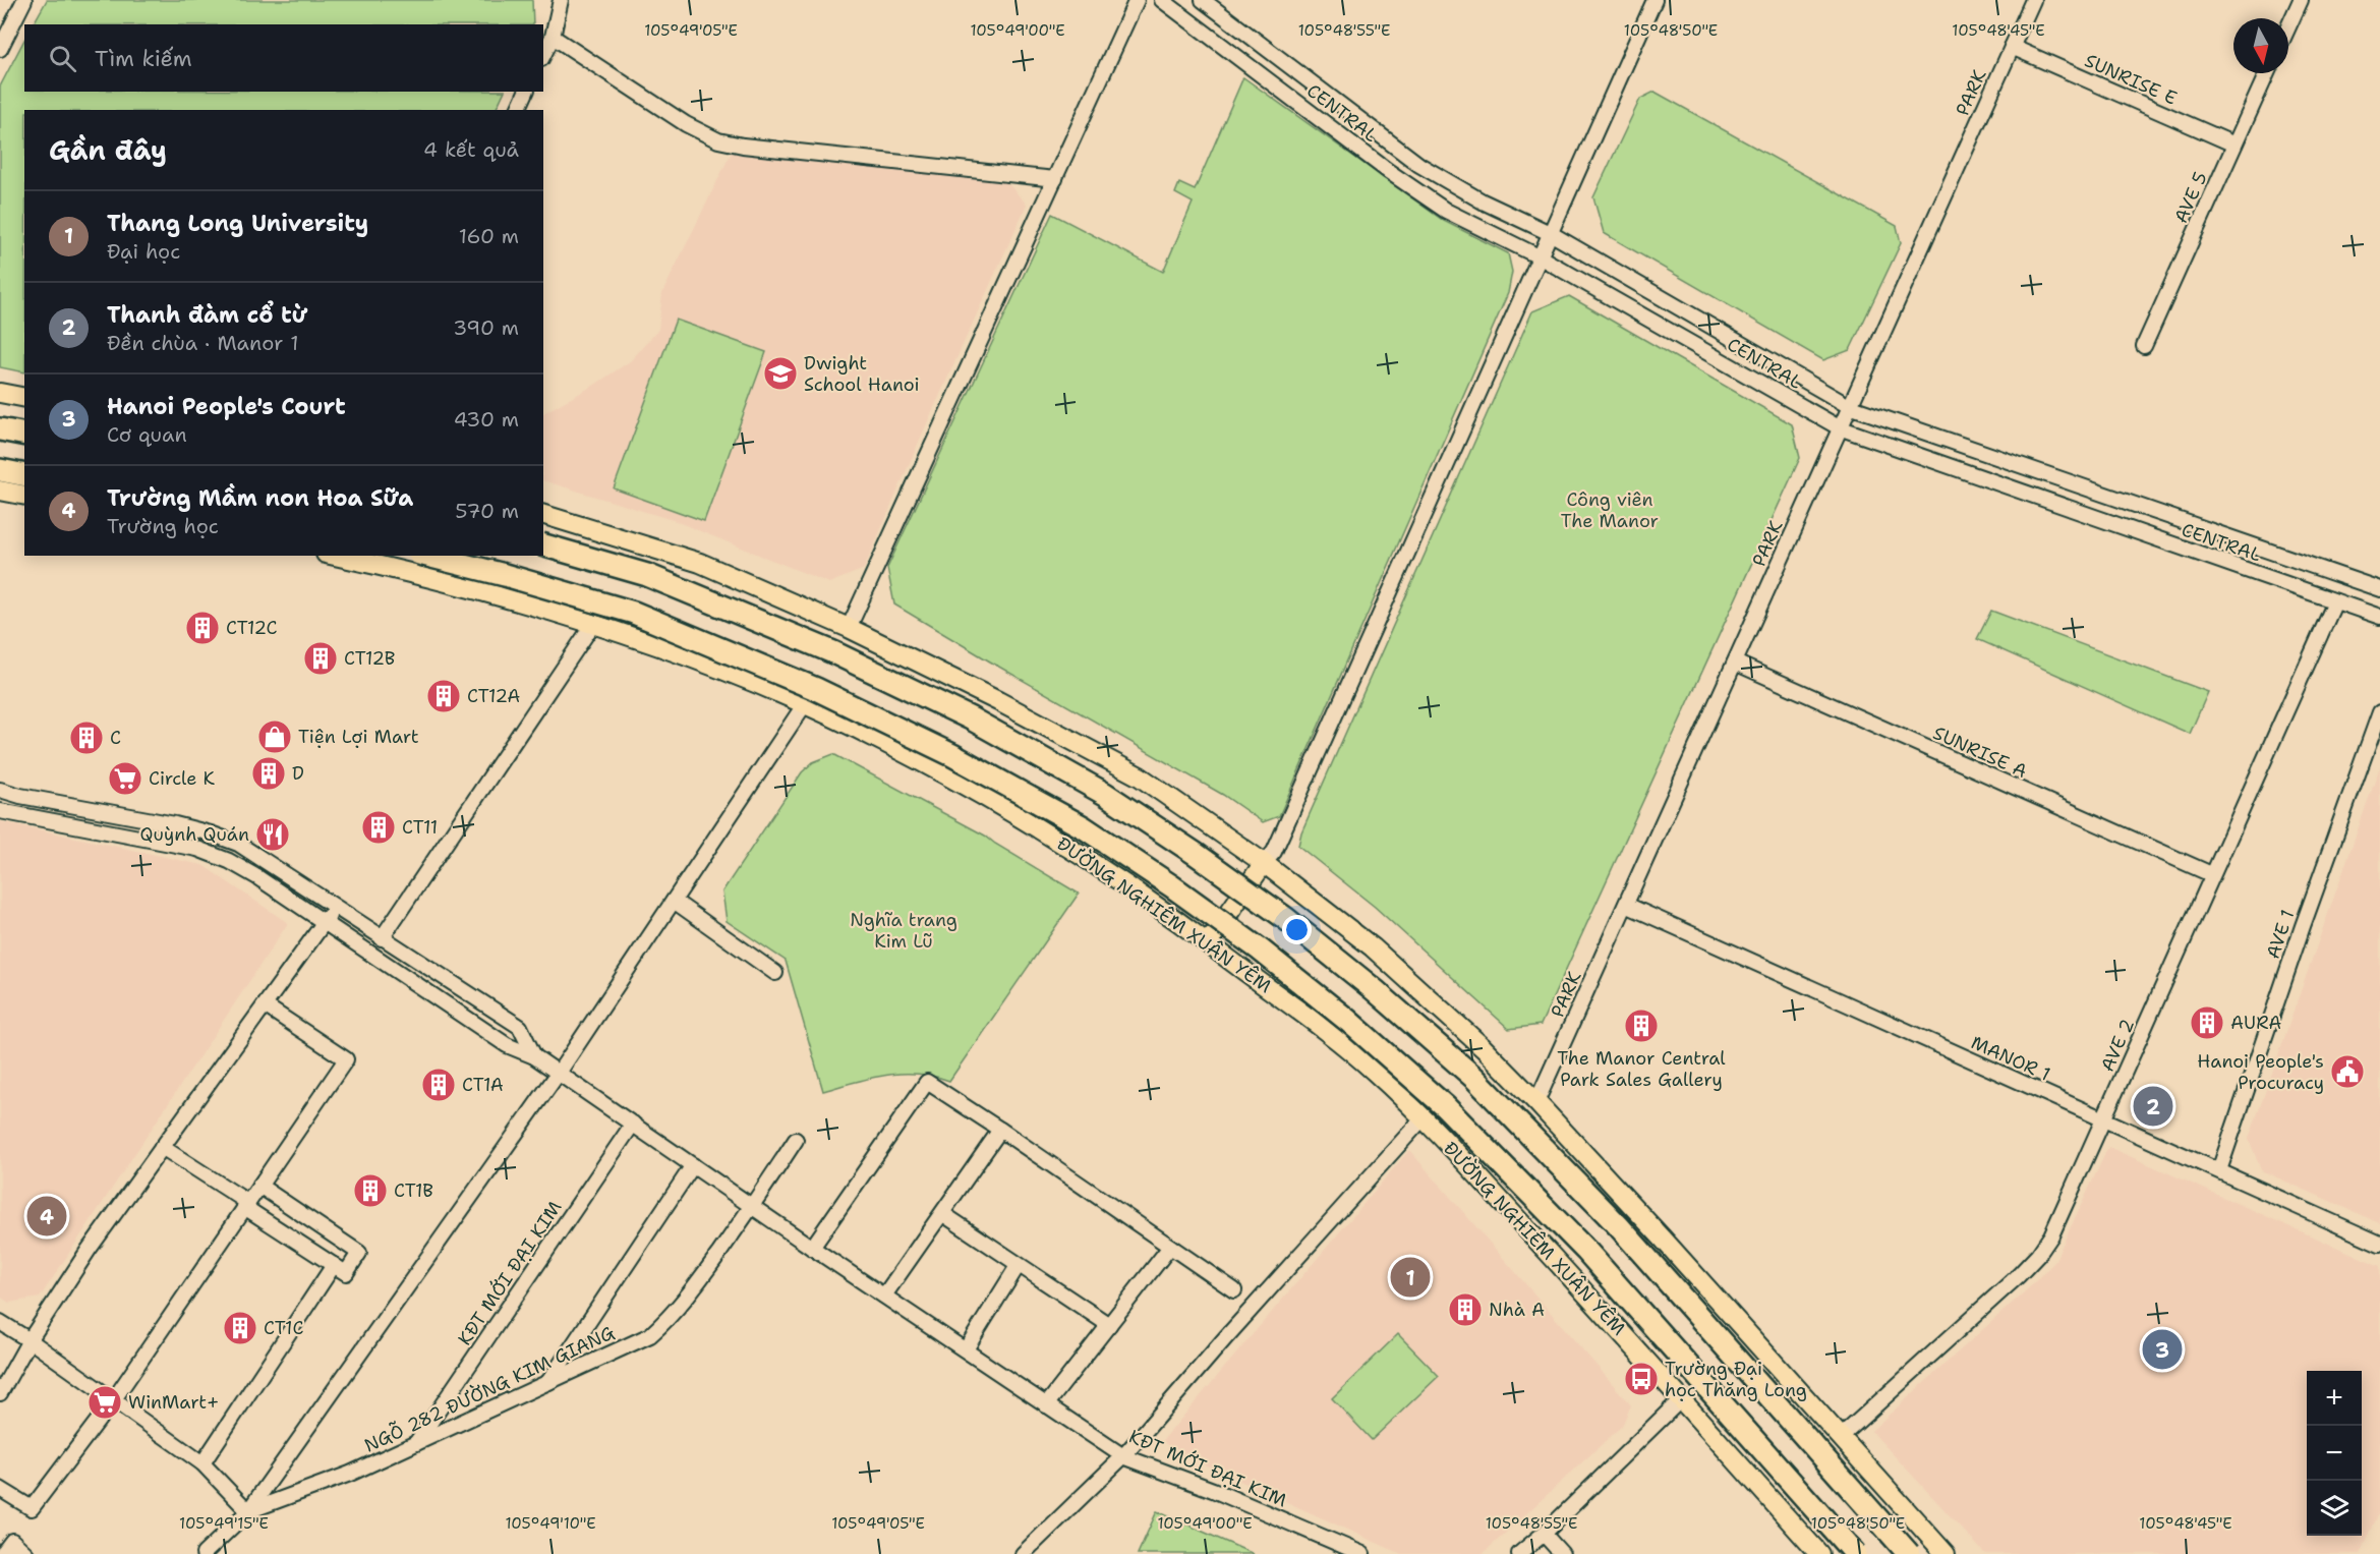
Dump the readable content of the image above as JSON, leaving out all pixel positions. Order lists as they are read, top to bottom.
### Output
{
  "streets": {
    "main road": ["ĐƯỜNG NGHIÊM XUÂN YÊM"],
    "street": [
      "SUNRISE E",
      "PARK",
      "CENTRAL",
      "AVE 5",
      "SUNRISE A",
      "AVE 1",
      "AVE 2",
      "MANOR 1",
      "KĐT MỚI ĐẠI KIM",
      "NGÕ 282 ĐƯỜNG KIM GIANG"
    ]
  },
  "crossings": [
    ["SUNRISE E", "PARK"],
    ["SUNRISE E", "AVE 5"],
    ["PARK", "CENTRAL"],
    ["PARK", "SUNRISE A"],
    ["PARK", "MANOR 1"],
    ["CENTRAL", "AVE 2"],
    ["SUNRISE A", "AVE 2"],
    ["AVE 1", "MANOR 1"],
    ["AVE 2", "MANOR 1"],
    ["KĐT MỚI ĐẠI KIM", "NGÕ 282 ĐƯỜNG KIM GIANG"]
  ],
  "parks": ["Công viên The Manor", "Nghĩa trang Kim Lũ"],
  "places": {
    "school or university": ["Dwight School Hanoi"],
    "building": [
      "CT12C",
      "CT12B",
      "CT12A",
      "C",
      "D",
      "CT11",
      "AURA",
      "The Manor Central Park Sales Gallery",
      "CT1A",
      "CT1B",
      "Nhà A",
      "CT1C"
    ],
    "shop": ["Tiện Lợi Mart"],
    "supermarket": ["Circle K", "WinMart+"],
    "restaurant": ["Quỳnh Quán"],
    "public building": ["Hanoi People's Procuracy"],
    "bus stop": ["Trường Đại học Thăng Long"]
  },
  "north": "bottom",
  "page": {
    "search": "Tìm kiếm",
    "heading": ["Gần đây", "4 kết quả"],
    "list": [
      {
        "mark": "1",
        "name": "Thang Long University",
        "note": "Đại học",
        "value": "160 m"
      },
      {
        "mark": "2",
        "name": "Thanh đàm cổ từ",
        "note": "Đền chùa · Manor 1",
        "value": "390 m"
      },
      {
        "mark": "3",
        "name": "Hanoi People's Court",
        "note": "Cơ quan",
        "value": "430 m"
      },
      {
        "mark": "4",
        "name": "Trường Mầm non Hoa Sữa",
        "note": "Trường học",
        "value": "570 m"
      }
    ],
    "pins": [
      "2",
      "4",
      "1",
      "3"
    ],
    "map_buttons": ["+", "−"]
  },
  "coordinates": [
    "105°48'50\"E",
    "105°48'45\"E",
    "105°49'05\"E",
    "105°49'00\"E",
    "105°48'55\"E",
    "105°49'15\"E",
    "105°49'10\"E"
  ]
}
